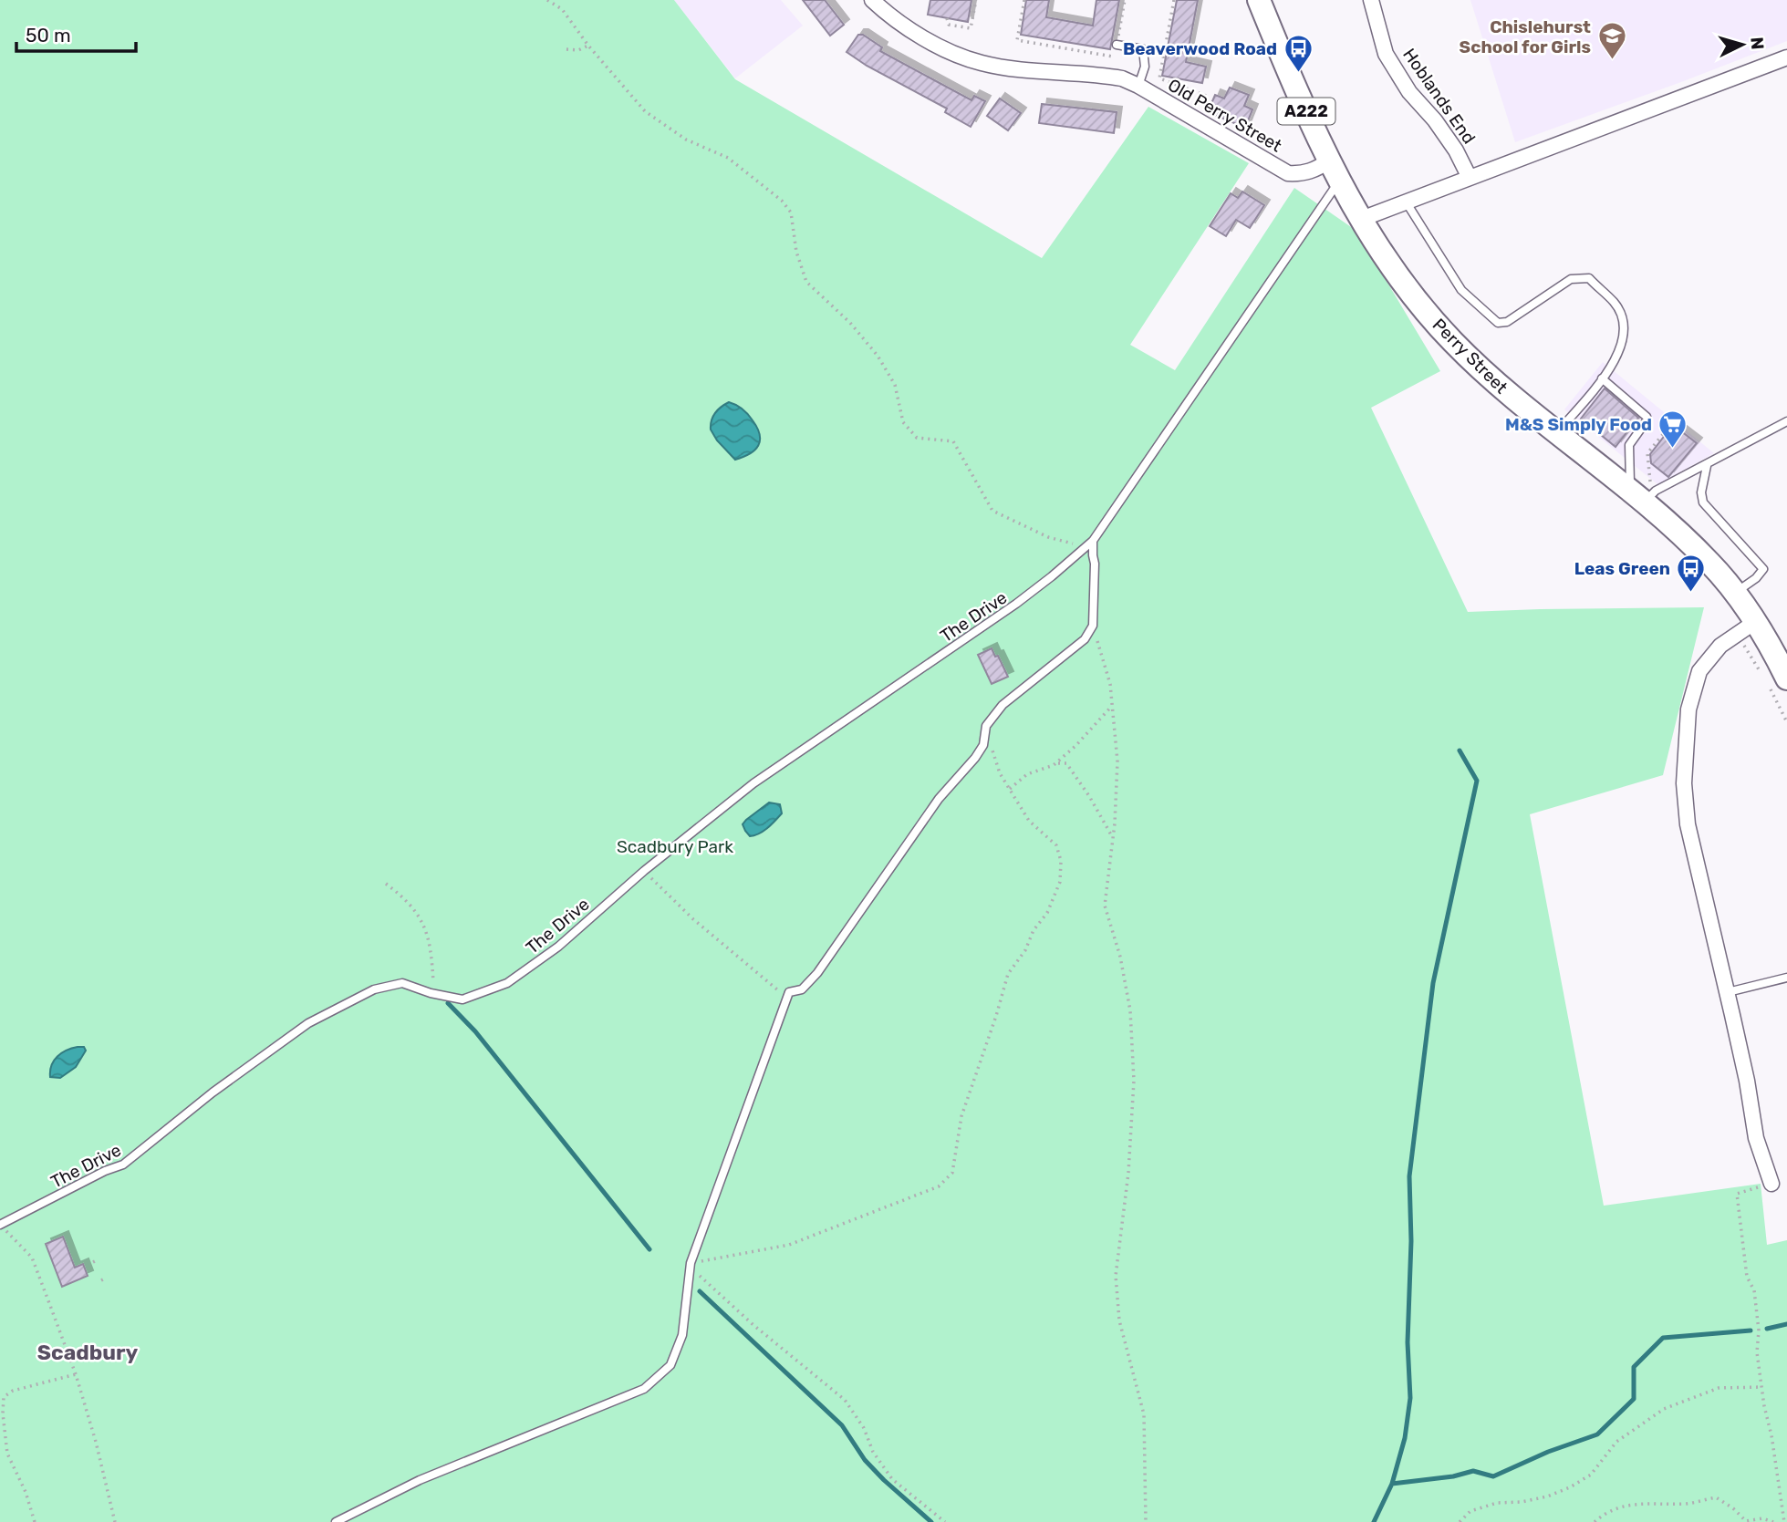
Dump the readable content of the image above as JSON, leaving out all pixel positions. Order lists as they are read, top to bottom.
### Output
{
  "streets": {
    "main road": ["A222", "Perry Street"],
    "street": ["Hoblands End", "Old Perry Street"],
    "lane": ["The Drive"]
  },
  "crossings": [
    ["Old Perry Street", "Perry Street"],
    ["Perry Street", "The Drive"]
  ],
  "districts": ["Scadbury"],
  "parks": ["Scadbury Park"],
  "places": {
    "school or university": ["Chislehurst School for Girls"],
    "bus stop": ["Beaverwood Road", "Leas Green"],
    "supermarket": ["M&S Simply Food"]
  },
  "scale_bar": "50 m",
  "north": "right"
}
